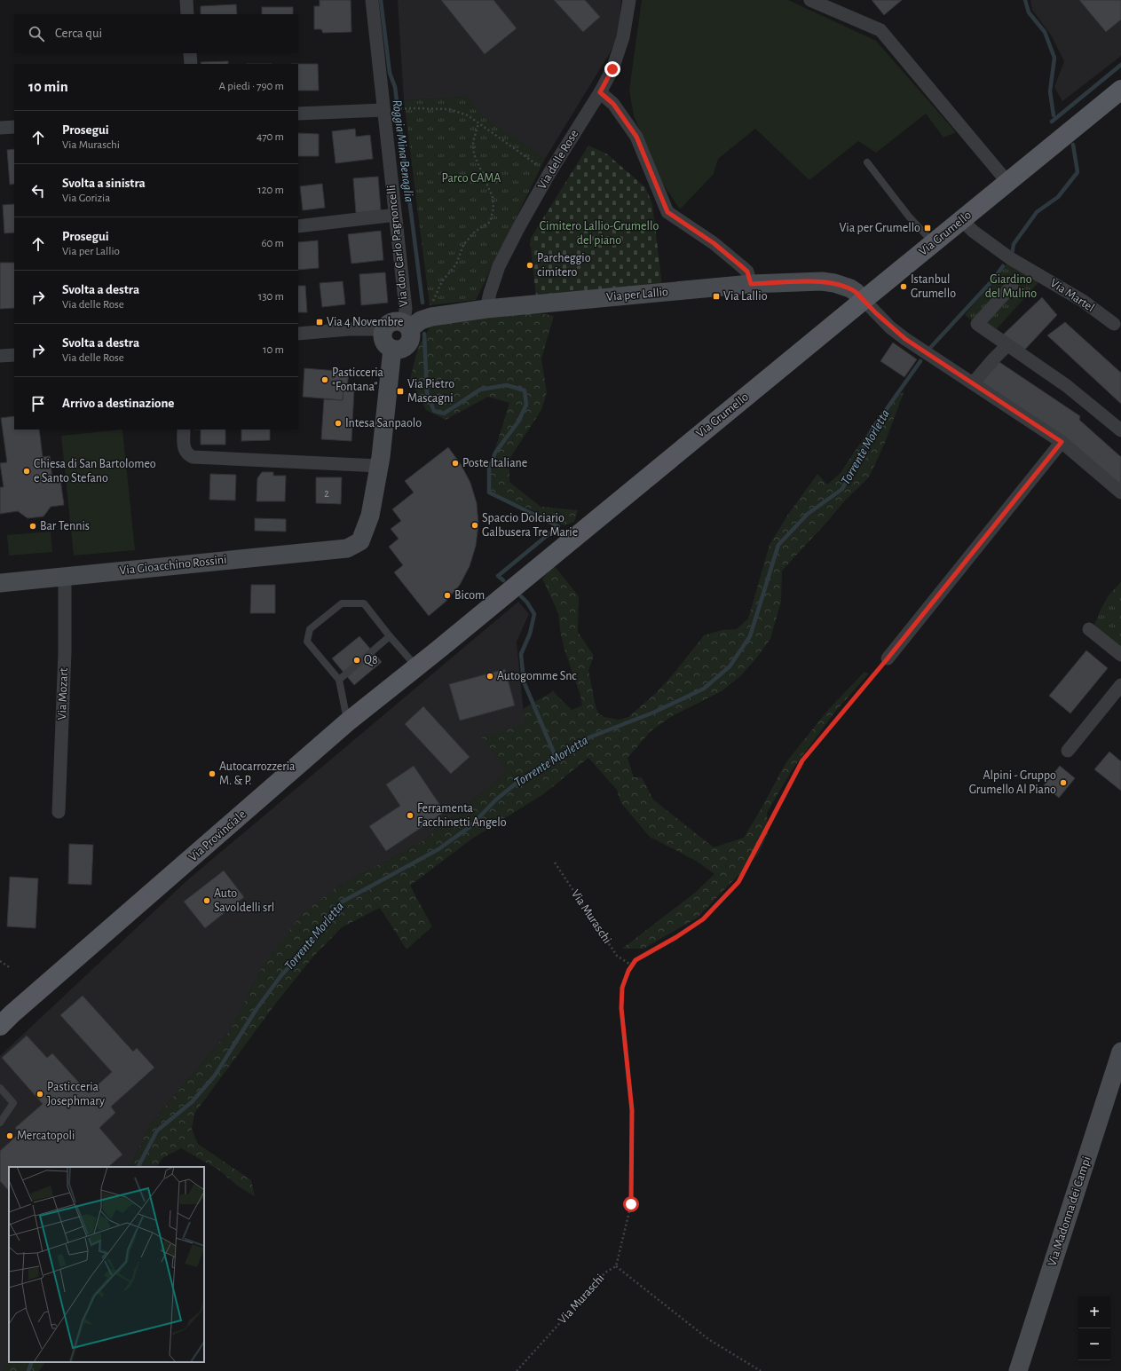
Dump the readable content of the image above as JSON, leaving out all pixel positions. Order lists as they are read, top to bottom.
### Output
{
  "streets": {
    "main road": ["Via Grumello", "Via Provinciale"],
    "street": [
      "Via delle Rose",
      "Via don Carlo Pagnoncelli",
      "Via per Lallio",
      "Via Martel",
      "Via Gioacchino Rossini",
      "Via Mozart",
      "Via Madonna dei Campi"
    ],
    "path": ["Via Muraschi"]
  },
  "crossings": [
    ["Via delle Rose", "Via per Lallio"],
    ["Via Grumello", "Via per Lallio"],
    ["Via Grumello", "Via Martel"],
    ["Via Grumello", "Via Provinciale"],
    ["Via don Carlo Pagnoncelli", "Via per Lallio"],
    ["Via Gioacchino Rossini", "Via Mozart"]
  ],
  "water": ["Roggia Mina Benaglia", "Torrente Morletta"],
  "parks": ["Parco CAMA", "Cimitero Lallio-Grumello del piano", "Giardino del Mulino"],
  "places": {
    "transit": [
      "Via per Grumello",
      "Via Lallio",
      "Via 4 Novembre",
      "Via Pietro Mascagni"
    ],
    "other": [
      "Parcheggio cimitero",
      "Istanbul Grumello",
      "Pasticceria \"Fontana\"",
      "Intesa Sanpaolo",
      "Poste Italiane",
      "Chiesa di San Bartolomeo e Santo Stefano",
      "Spaccio Dolciario Galbusera Tre Marie",
      "Bar Tennis",
      "Bicom",
      "Q8",
      "Autogomme Snc",
      "Autocarrozzeria M. & P.",
      "Alpini - Gruppo Grumello Al Piano",
      "Ferramenta Facchinetti Angelo",
      "Auto Savoldelli srl",
      "Pasticceria Josephmary",
      "Mercatopoli"
    ]
  },
  "house_numbers": ["2"],
  "page": {
    "search": "Cerca qui",
    "heading": ["10 min", "A piedi · 790 m"],
    "list": [
      ["Prosegui", "Via Muraschi", "470 m"],
      ["Svolta a sinistra", "Via Gorizia", "120 m"],
      ["Prosegui", "Via per Lallio", "60 m"],
      ["Svolta a destra", "Via delle Rose", "130 m"],
      ["Svolta a destra", "Via delle Rose", "10 m"],
      "Arrivo a destinazione"
    ],
    "map_buttons": ["+", "−"]
  }
}
